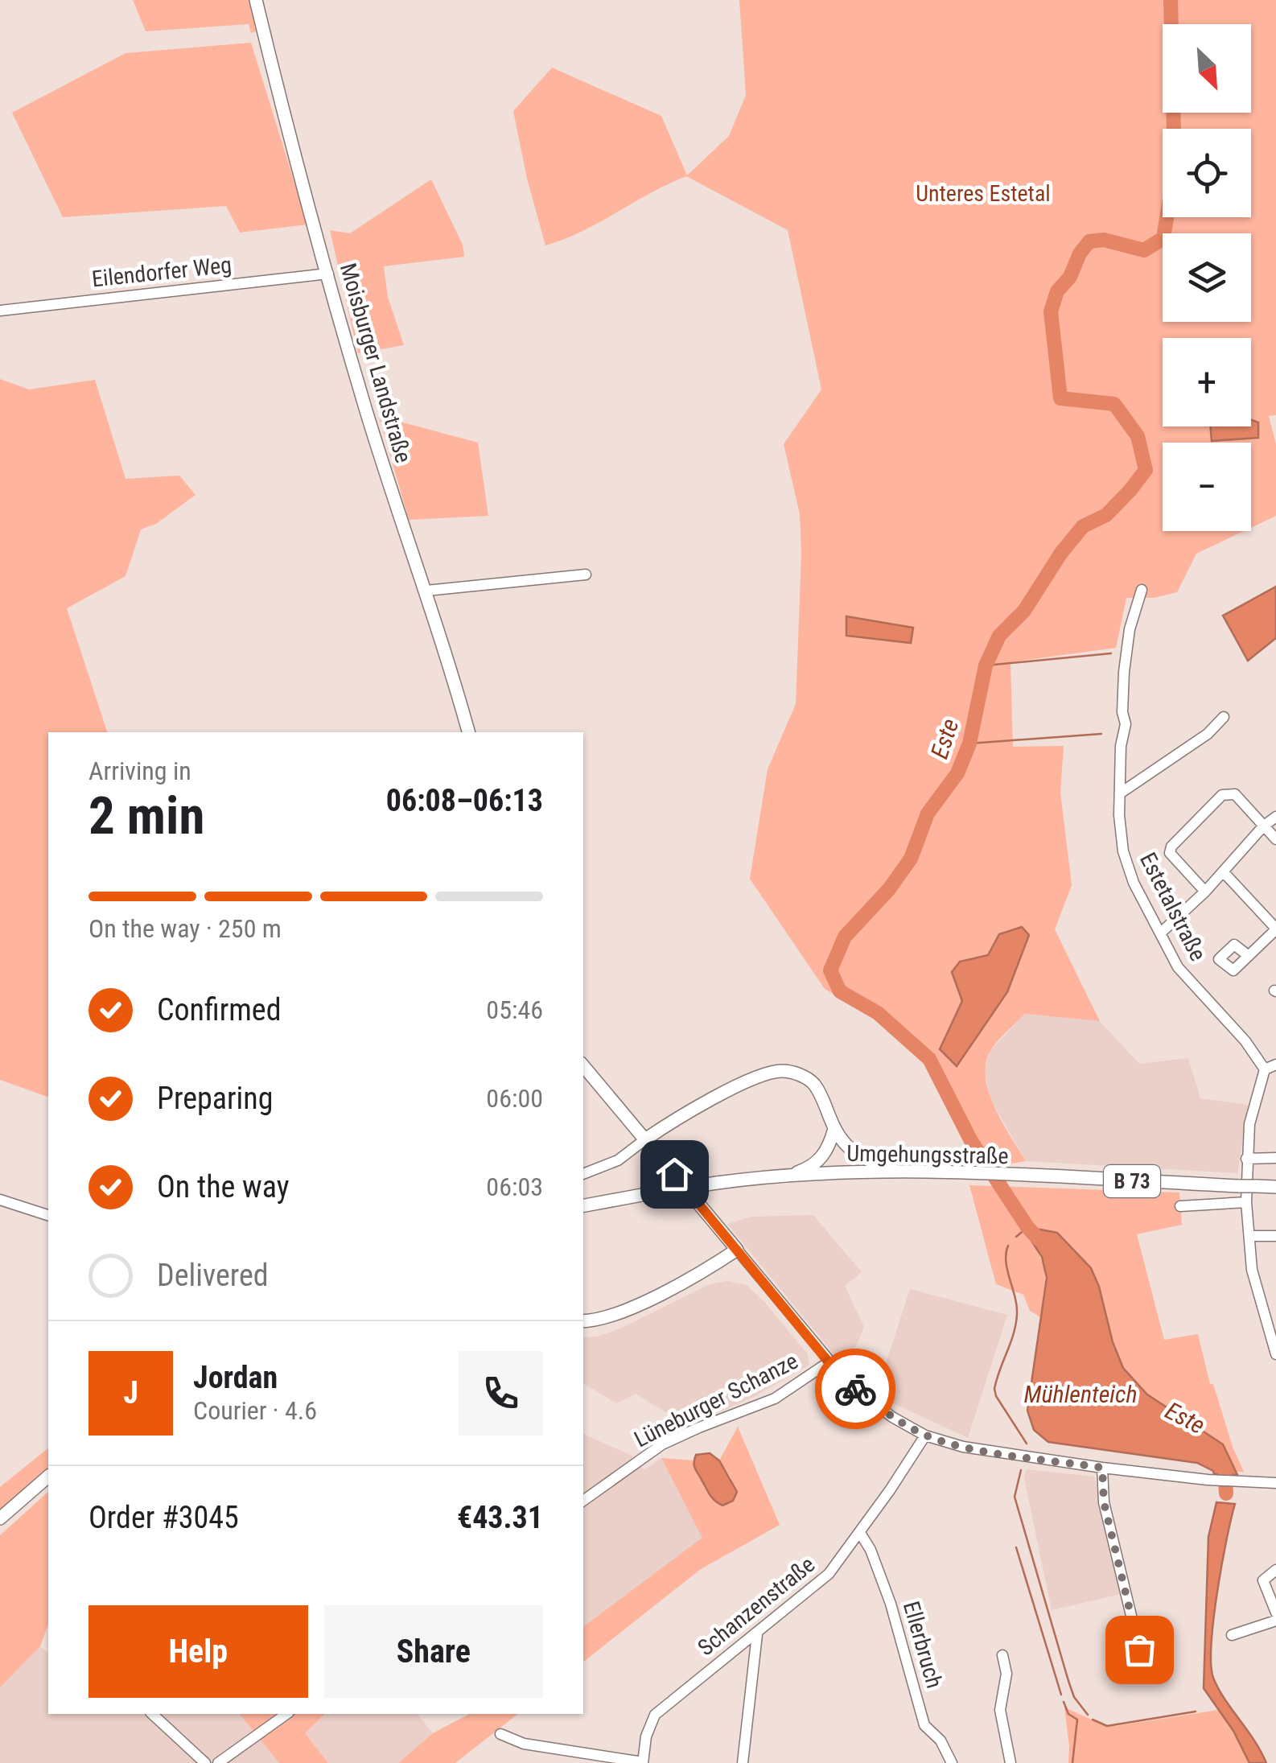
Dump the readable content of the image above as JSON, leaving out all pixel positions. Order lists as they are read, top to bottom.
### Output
{
  "streets": {
    "main road": [
      "Moisburger Landstraße",
      "Umgehungsstraße",
      "B 73",
      "Lüneburger Schanze"
    ],
    "street": [
      "Eilendorfer Weg",
      "Estetalstraße",
      "Schanzenstraße",
      "Ellerbruch"
    ]
  },
  "crossings": [
    ["Eilendorfer Weg", "Moisburger Landstraße"],
    ["Lüneburger Schanze", "Schanzenstraße"],
    ["Schanzenstraße", "Ellerbruch"]
  ],
  "water": ["Este", "Mühlenteich"],
  "parks": ["Unteres Estetal"],
  "north": "bottom right",
  "page": {
    "map_buttons": ["+", "−"],
    "heading": ["2 min", "Arriving in", "06:08–06:13"],
    "panel": [
      "Jordan",
      "Courier · 4.6",
      "Order #3045",
      "€43.31"
    ],
    "bar": "On the way · 250 m",
    "list": [
      ["Confirmed", "05:46"],
      ["Preparing", "06:00"],
      ["On the way", "06:03"],
      "Delivered"
    ],
    "round": "J",
    "buttons": ["Help", "Share"]
  }
}
